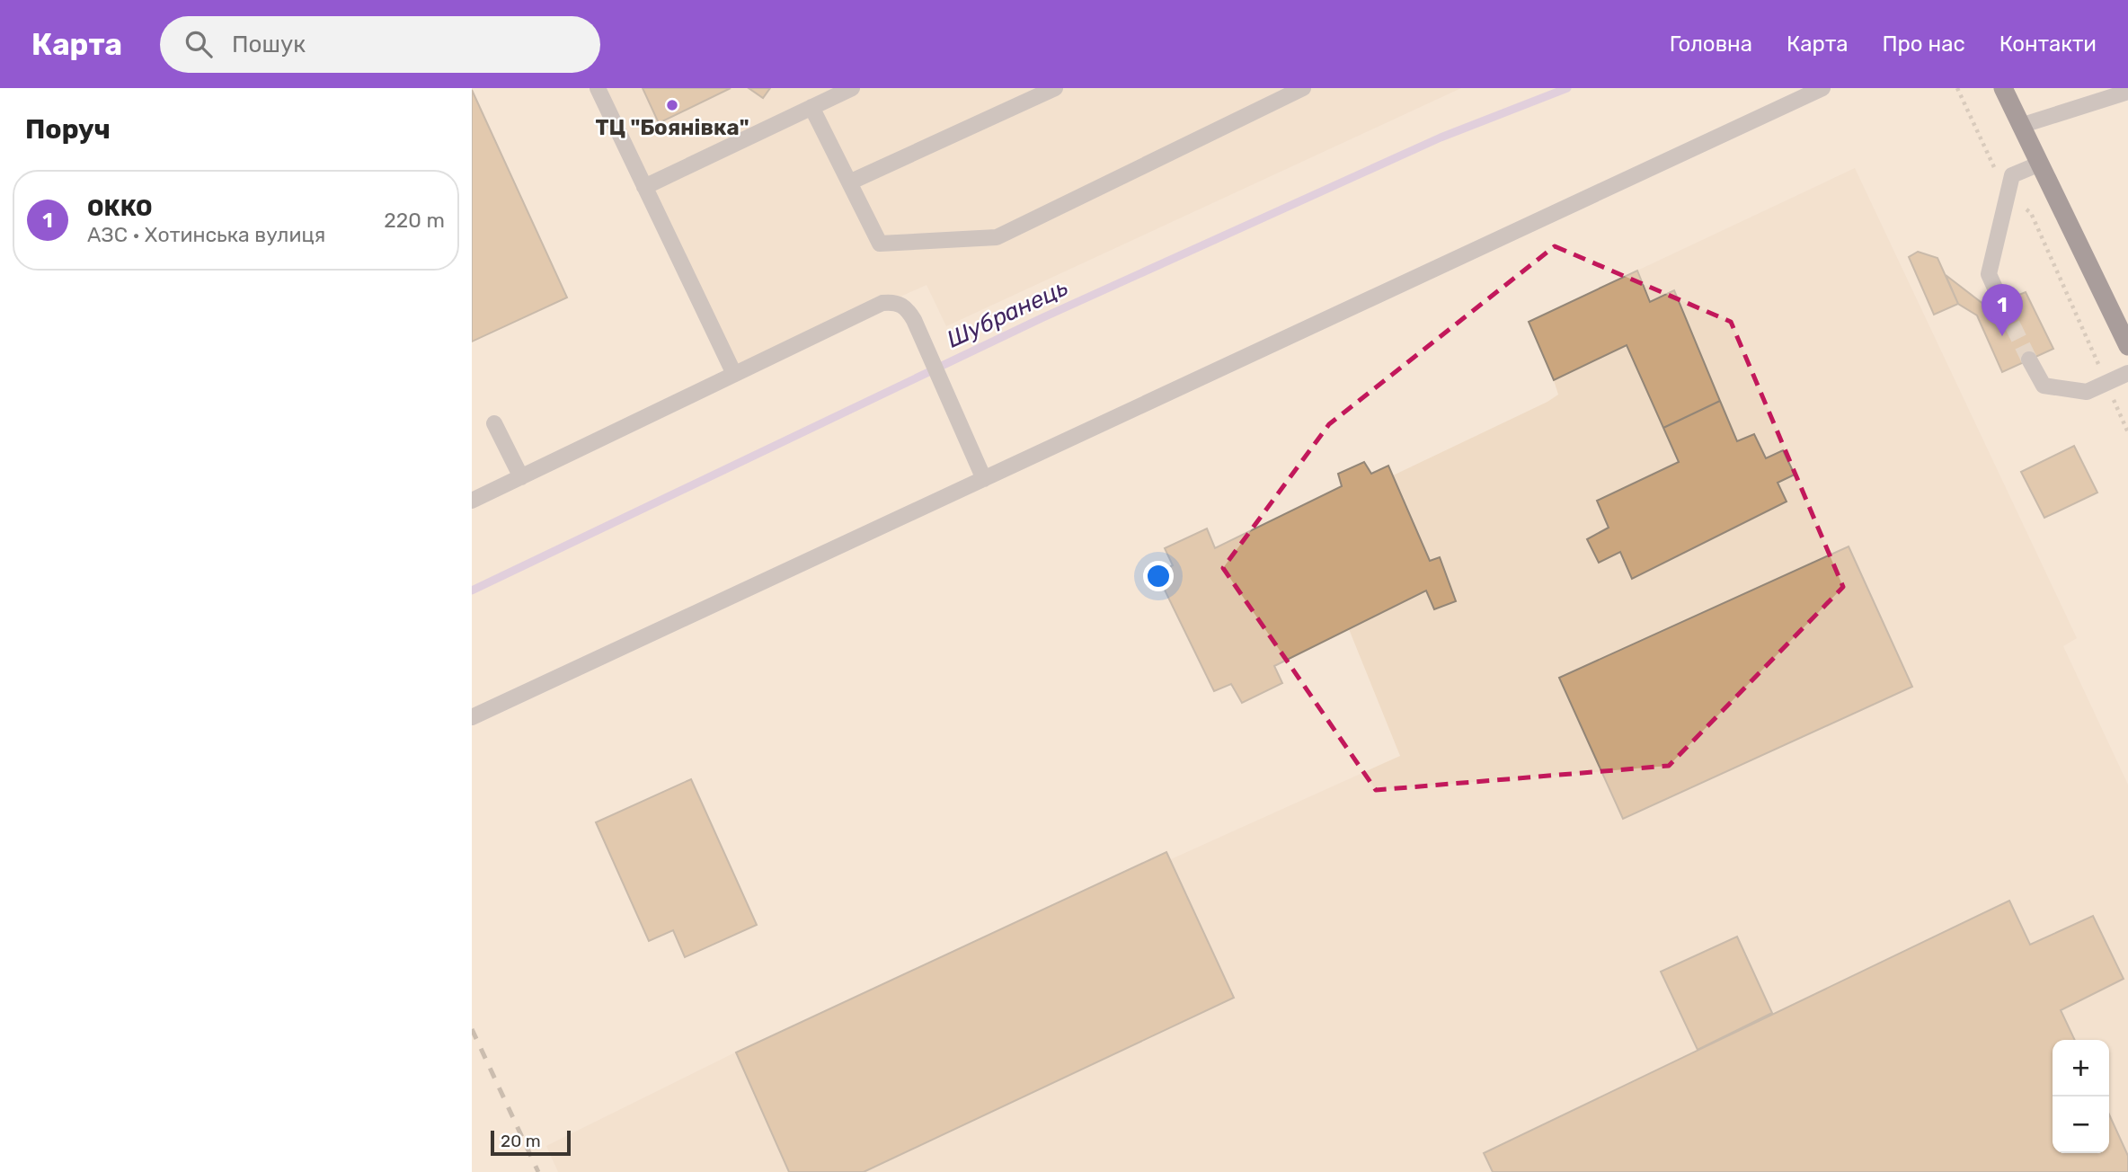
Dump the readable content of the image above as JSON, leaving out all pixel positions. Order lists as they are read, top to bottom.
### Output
{
  "water": ["Шубранець"],
  "places": ["ТЦ \"Боянівка\""],
  "scale_bar": "20 m",
  "page": {
    "header": "Карта",
    "search": "Пошук",
    "nav": [
      "Головна",
      "Карта",
      "Про нас",
      "Контакти"
    ],
    "heading": "Поруч",
    "list": [
      {
        "mark": "1",
        "name": "ОККО",
        "note": "АЗС · Хотинська вулиця",
        "value": "220 m"
      }
    ],
    "pins": "1",
    "map_buttons": ["+", "−"],
    "scale": "20 m"
  }
}
